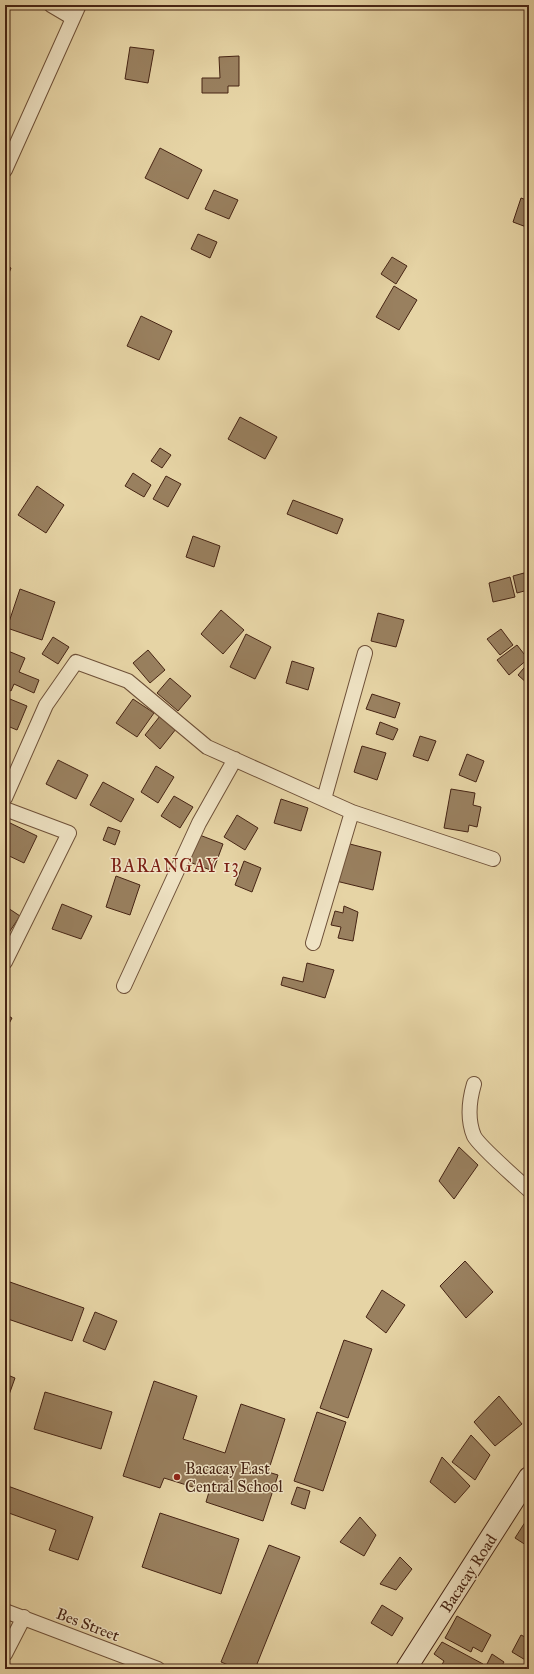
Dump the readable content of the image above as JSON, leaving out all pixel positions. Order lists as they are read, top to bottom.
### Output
{
  "streets": {
    "main road": ["Bacacay Road"],
    "street": ["Bes Street"]
  },
  "districts": ["BARANGAY 13"],
  "places": ["Bacacay East Central School"]
}
